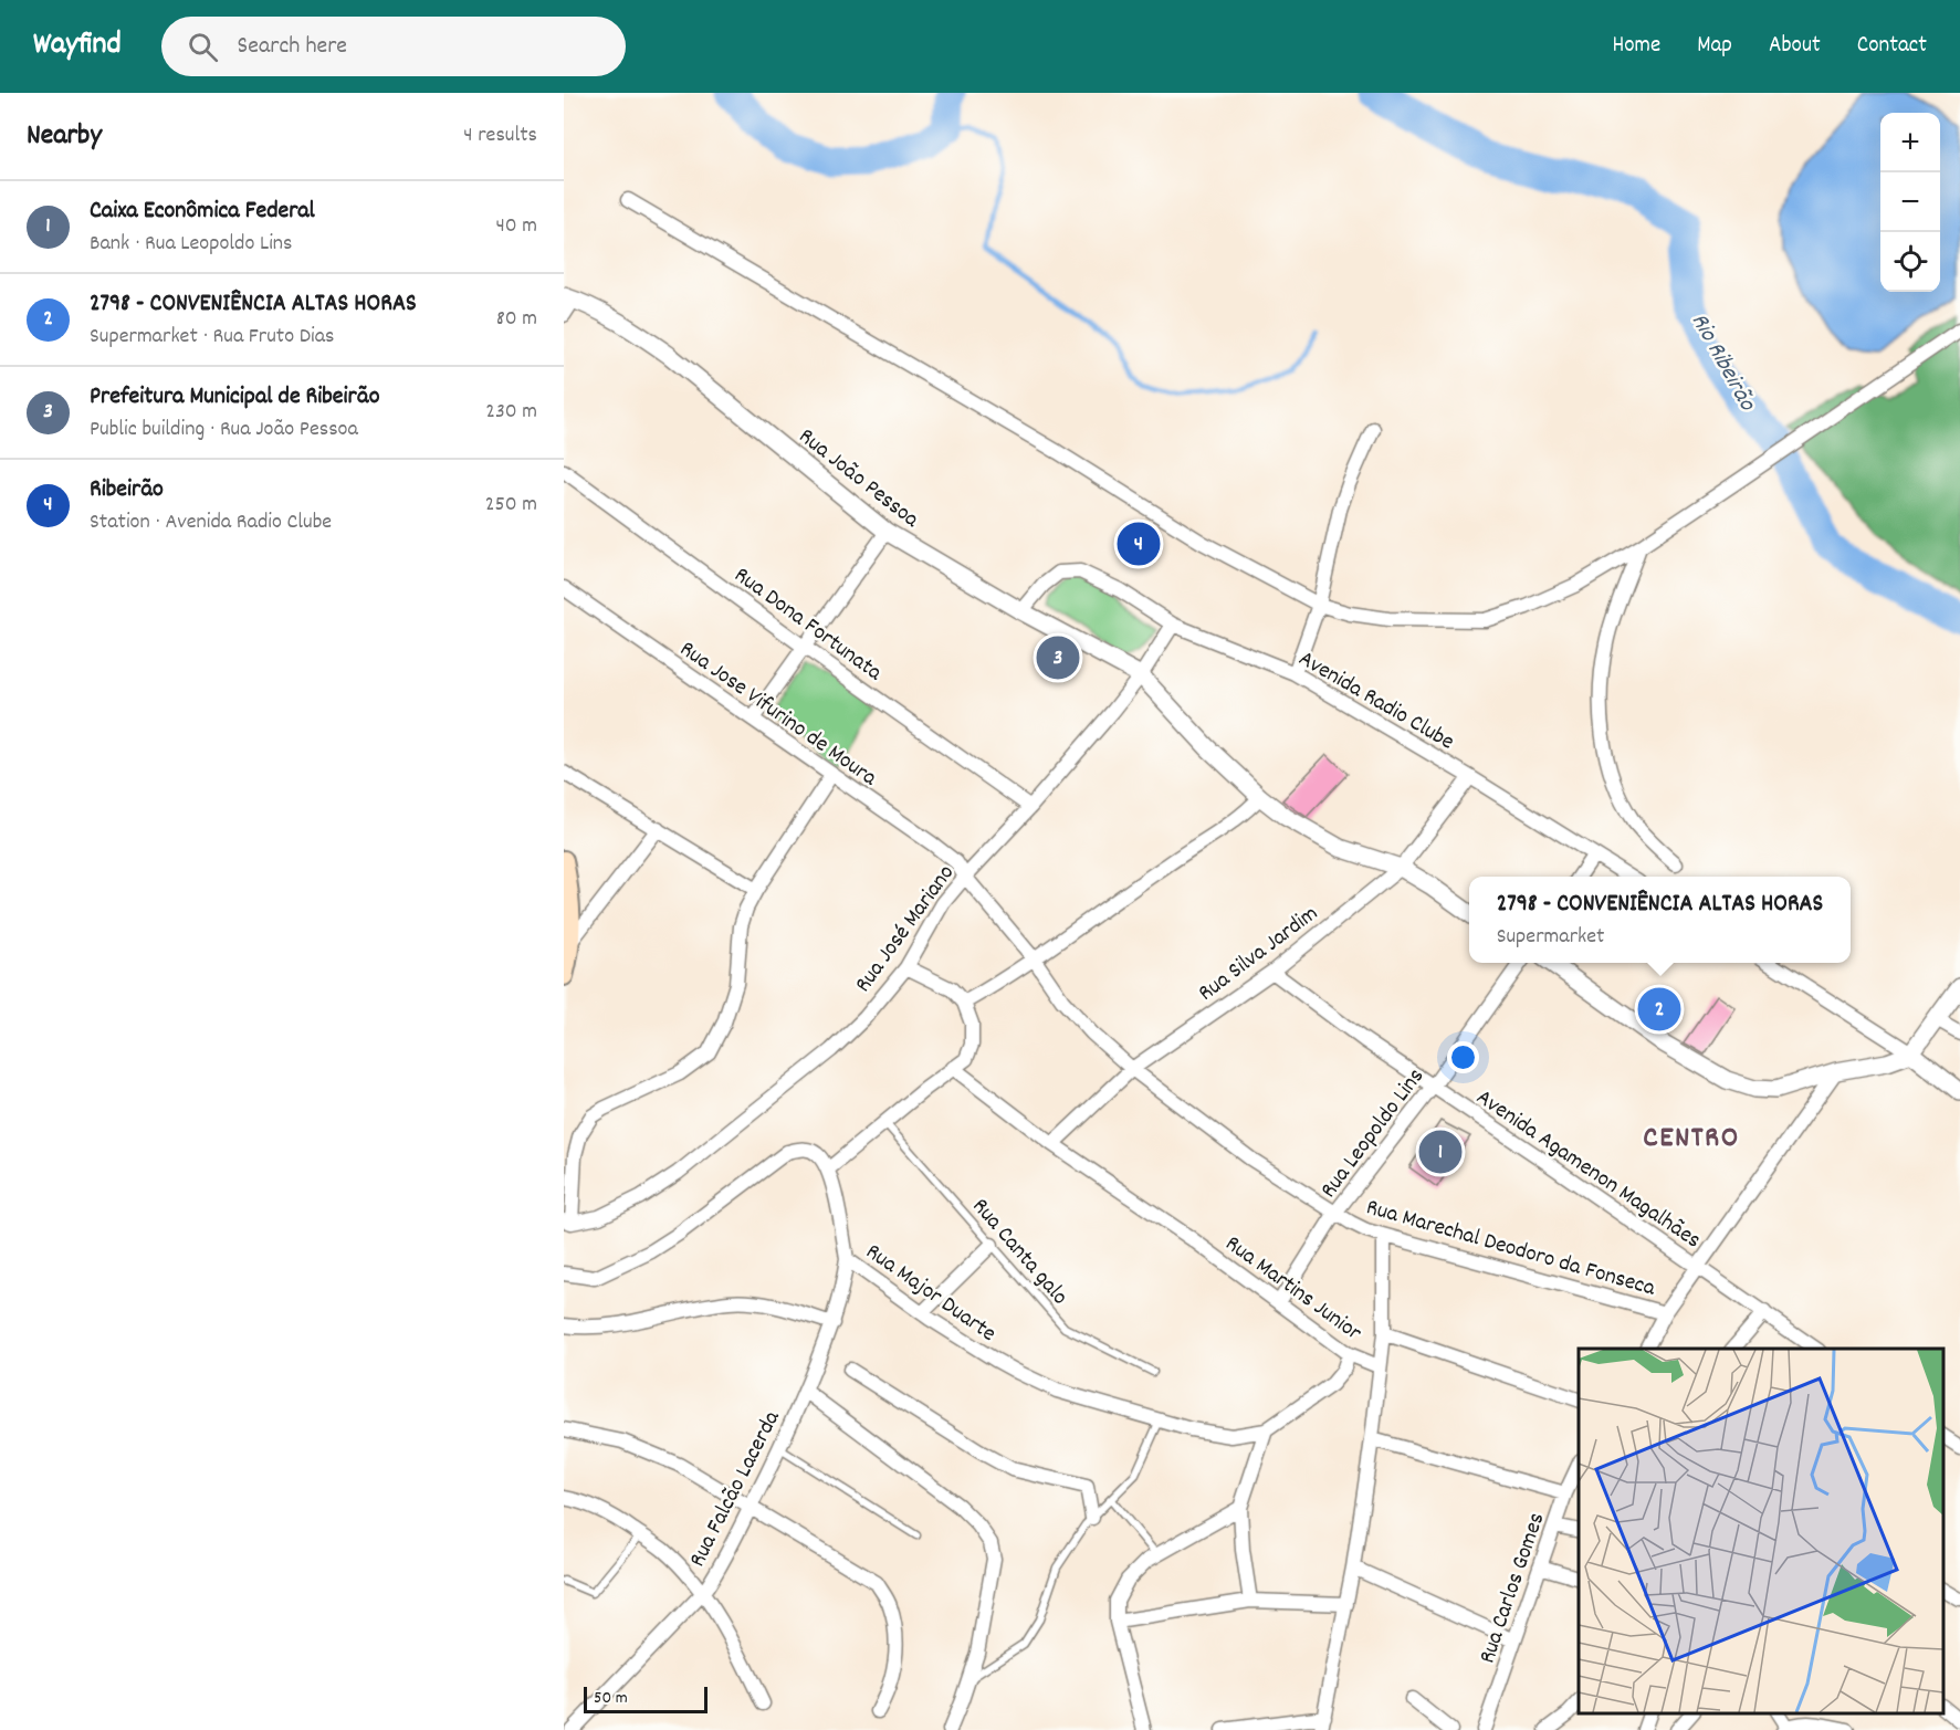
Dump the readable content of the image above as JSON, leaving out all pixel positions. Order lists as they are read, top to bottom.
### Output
{
  "streets": {
    "street": [
      "Rua João Pessoa",
      "Rua Dona Fortunata",
      "Avenida Radio Clube",
      "Rua Jose Vifurino de Moura",
      "Rua José Mariano",
      "Rua Silva Jardim",
      "Rua Leopoldo Lins",
      "Avenida Agamenon Magalhães",
      "Rua Marechal Deodoro da Fonseca",
      "Rua Martins Junior",
      "Rua Major Duarte",
      "Rua Falcão Lacerda",
      "Rua Carlos Gomes"
    ],
    "lane": ["Rua Canta galo"]
  },
  "crossings": [
    ["Rua João Pessoa", "Avenida Radio Clube"],
    ["Rua João Pessoa", "Rua José Mariano"],
    ["Rua João Pessoa", "Rua Silva Jardim"],
    ["Rua Dona Fortunata", "Rua José Mariano"],
    ["Avenida Radio Clube", "Rua José Mariano"],
    ["Avenida Radio Clube", "Rua Silva Jardim"],
    ["Rua Jose Vifurino de Moura", "Rua José Mariano"],
    ["Rua Jose Vifurino de Moura", "Rua Marechal Deodoro da Fonseca"],
    ["Rua José Mariano", "Rua Marechal Deodoro da Fonseca"],
    ["Rua Silva Jardim", "Avenida Agamenon Magalhães"],
    ["Rua Silva Jardim", "Rua Marechal Deodoro da Fonseca"],
    ["Rua Silva Jardim", "Rua Martins Junior"],
    ["Rua Leopoldo Lins", "Avenida Agamenon Magalhães"],
    ["Rua Leopoldo Lins", "Rua Marechal Deodoro da Fonseca"],
    ["Rua Leopoldo Lins", "Rua Martins Junior"],
    ["Rua Martins Junior", "Rua Major Duarte"],
    ["Rua Major Duarte", "Rua Falcão Lacerda"]
  ],
  "districts": ["CENTRO"],
  "water": ["Rio Ribeirão"],
  "scale_bar": "50 m",
  "page": {
    "header": "Wayfind",
    "search": "Search here",
    "nav": [
      "Home",
      "Map",
      "About",
      "Contact"
    ],
    "heading": ["Nearby", "4 results"],
    "map_buttons": ["+", "−"],
    "list": [
      {
        "mark": "1",
        "name": "Caixa Econômica Federal",
        "note": "Bank · Rua Leopoldo Lins",
        "value": "40 m"
      },
      {
        "mark": "2",
        "name": "2798 - CONVENIÊNCIA ALTAS HORAS",
        "note": "Supermarket · Rua Fruto Dias",
        "value": "80 m"
      },
      {
        "mark": "3",
        "name": "Prefeitura Municipal de Ribeirão",
        "note": "Public building · Rua João Pessoa",
        "value": "230 m"
      },
      {
        "mark": "4",
        "name": "Ribeirão",
        "note": "Station · Avenida Radio Clube",
        "value": "250 m"
      }
    ],
    "pins": [
      "4",
      "3",
      "2",
      "1"
    ],
    "popup": ["2798 - CONVENIÊNCIA ALTAS HORAS", "Supermarket"],
    "scale": "50 m"
  }
}
